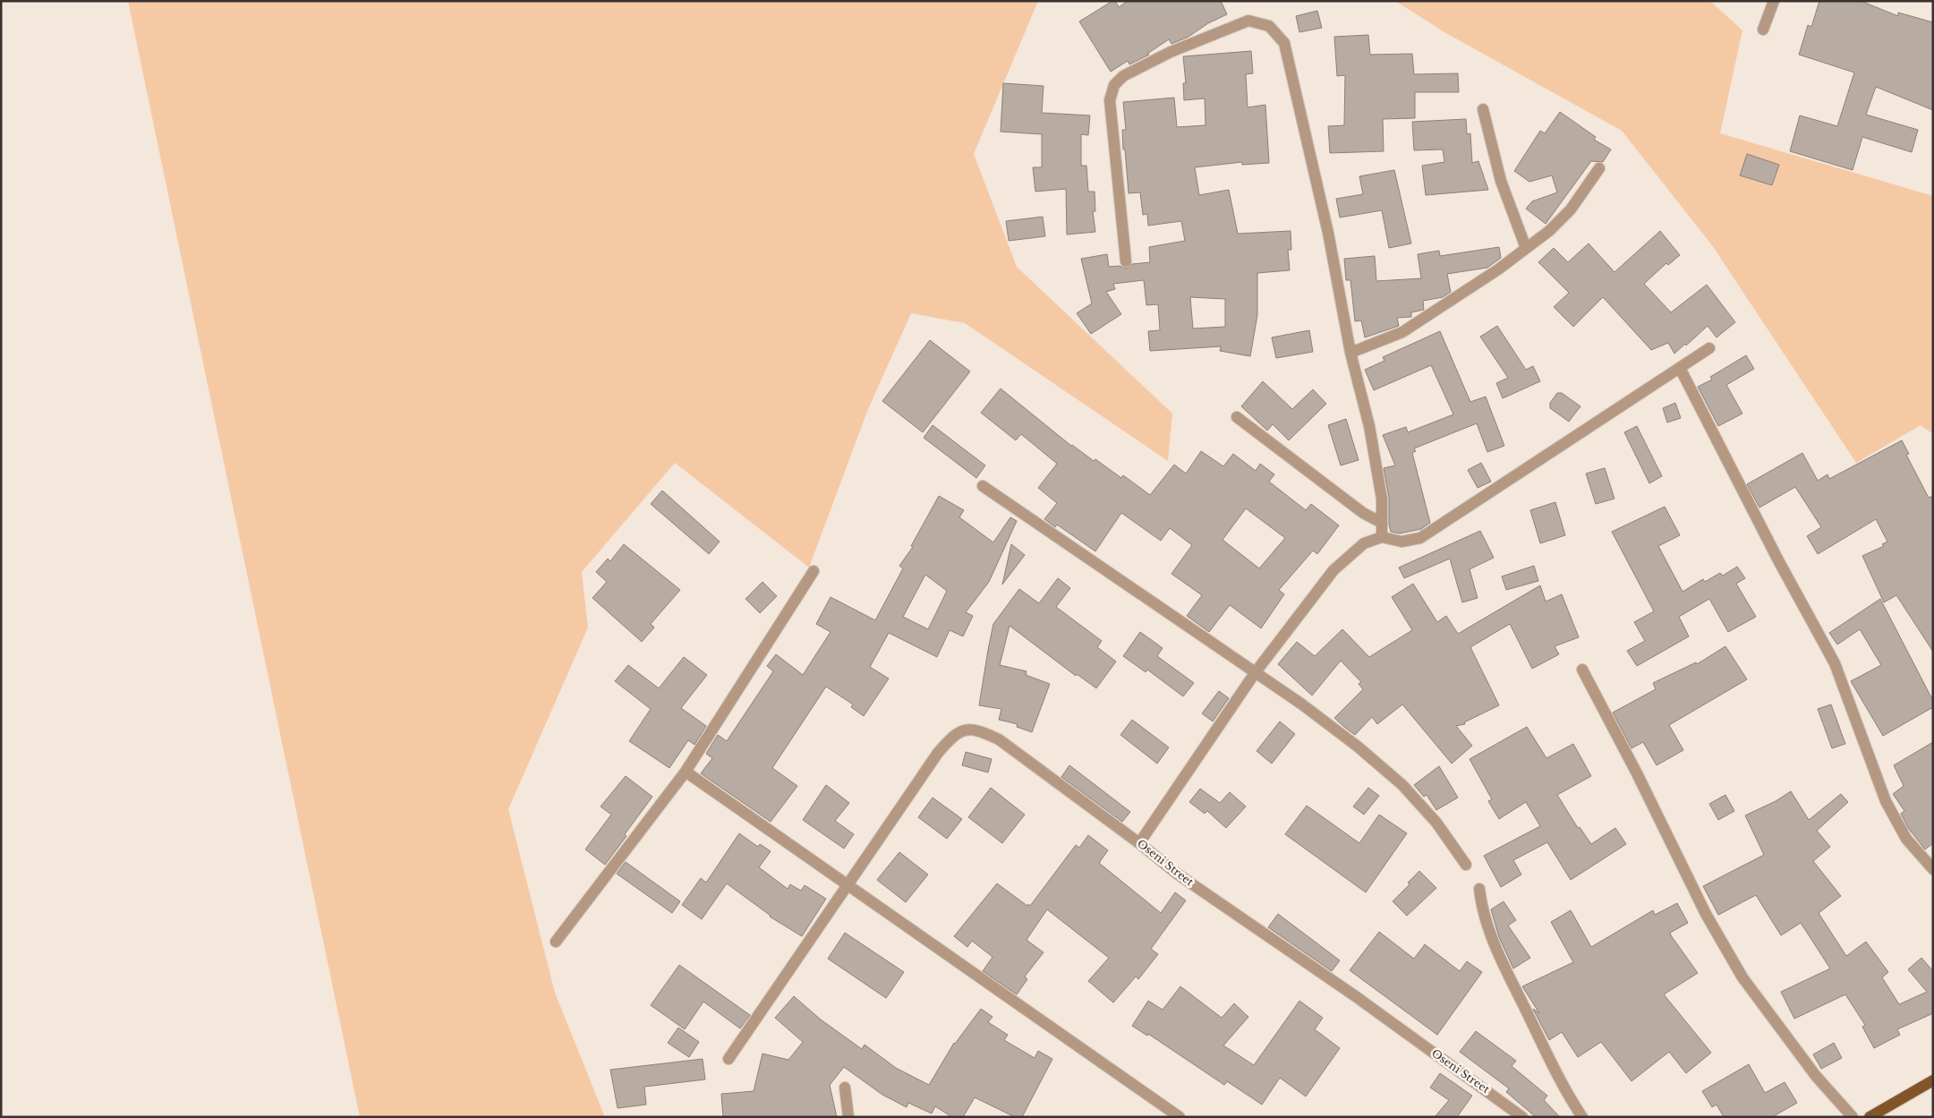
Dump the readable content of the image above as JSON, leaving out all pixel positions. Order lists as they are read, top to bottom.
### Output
{
  "streets": {
    "street": ["Oseni Street"]
  }
}
